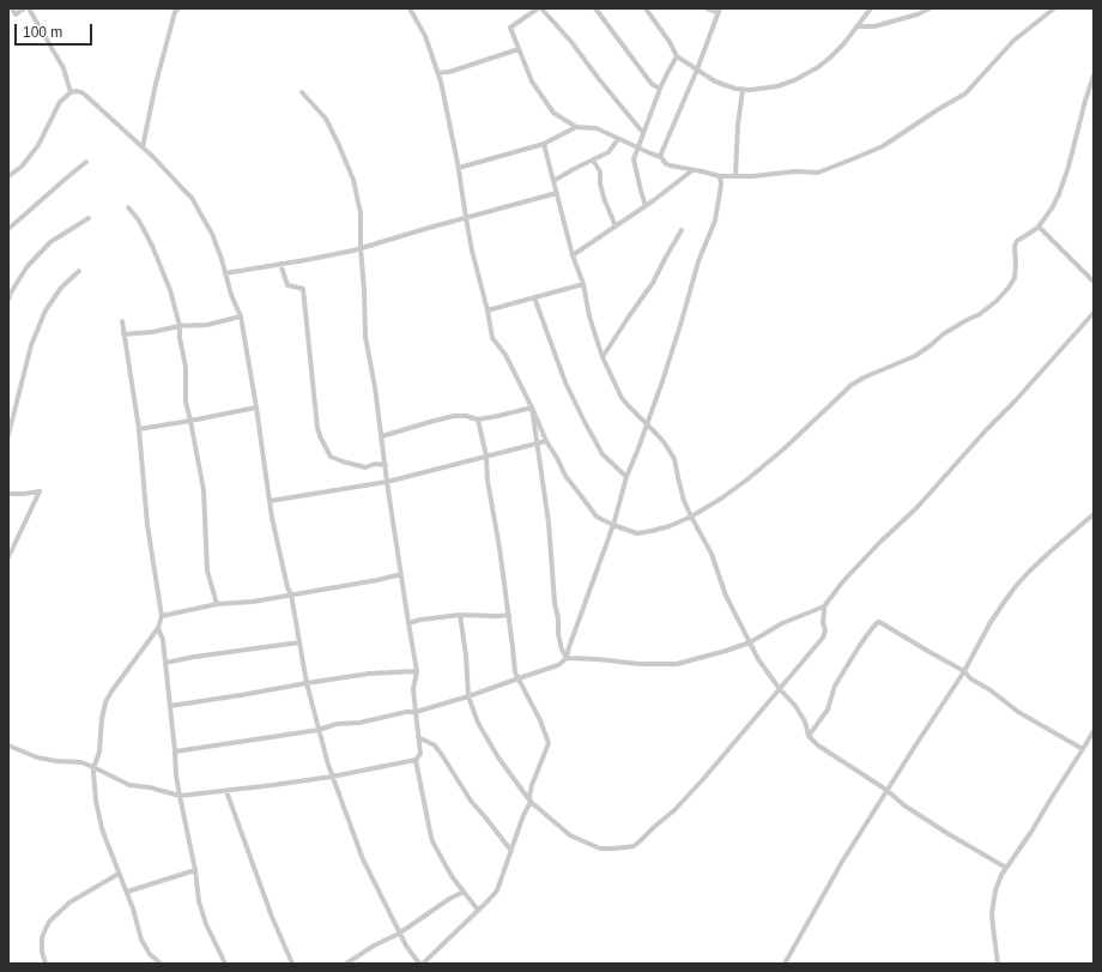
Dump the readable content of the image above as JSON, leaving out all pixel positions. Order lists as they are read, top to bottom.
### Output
{
  "scale_bar": "100 m"
}
